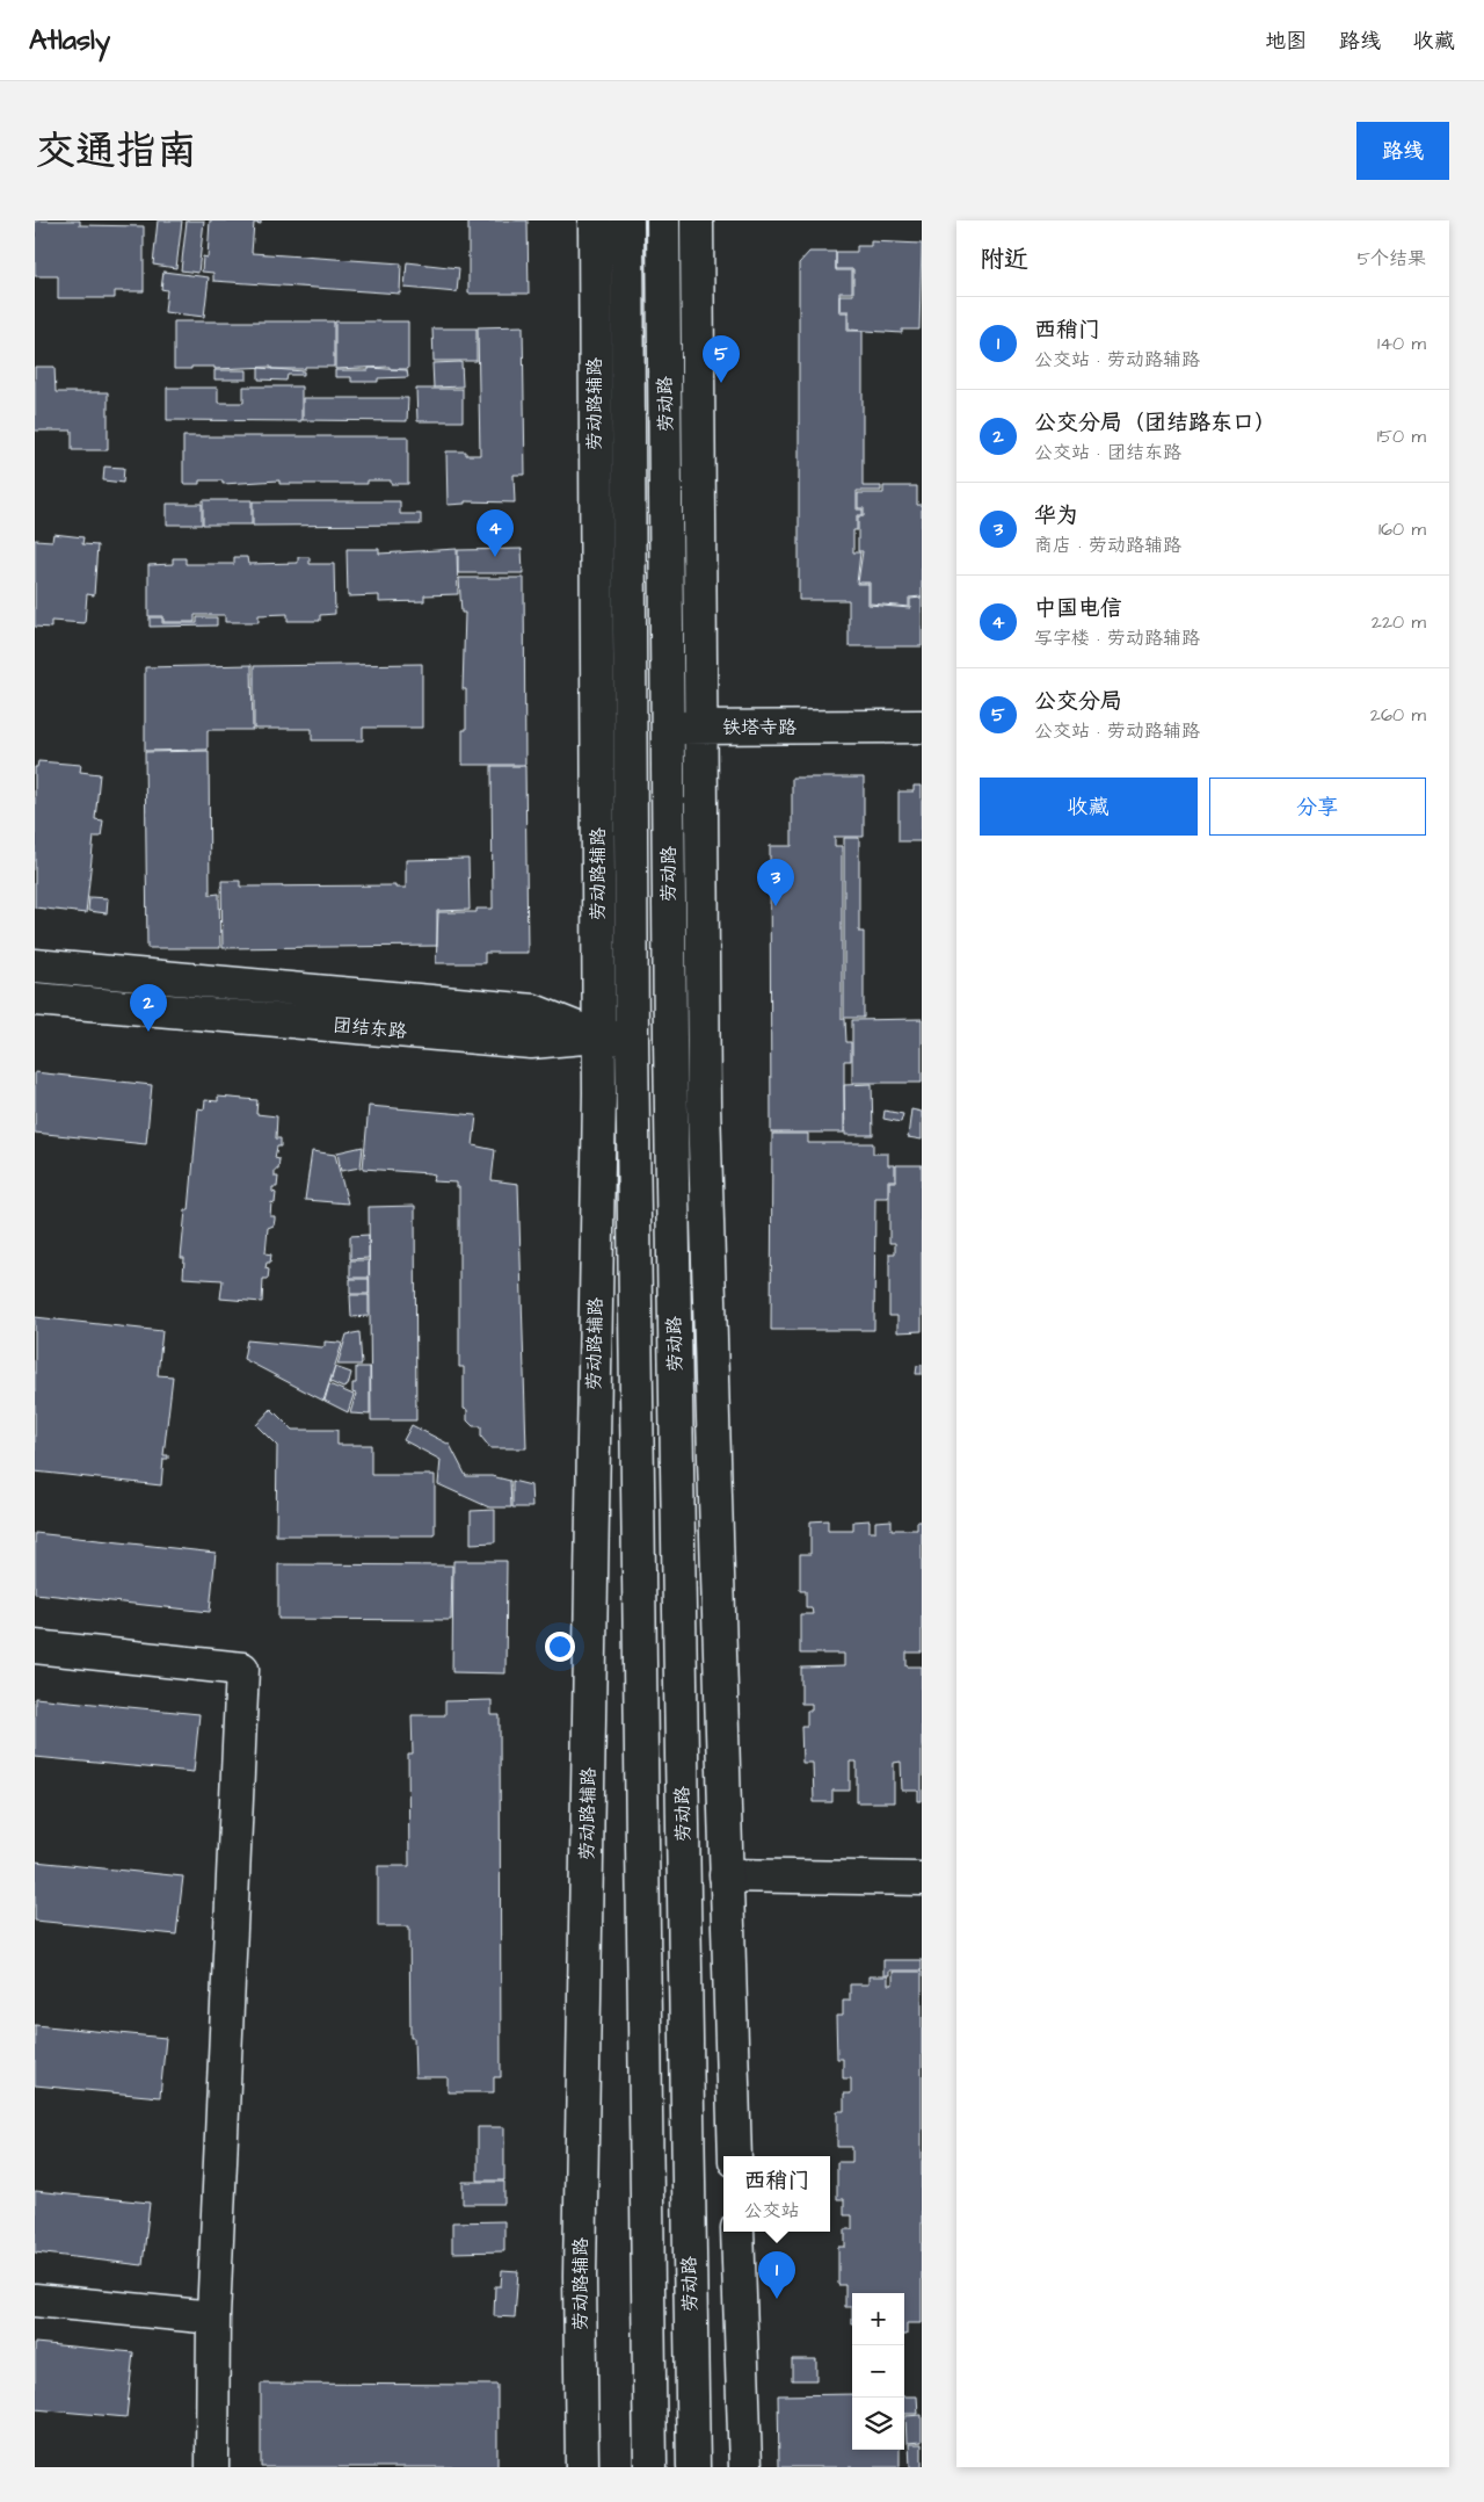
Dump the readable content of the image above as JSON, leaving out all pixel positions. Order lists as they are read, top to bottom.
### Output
{
  "streets": {
    "street": [
      "劳动路辅路",
      "劳动路",
      "铁塔寺路",
      "团结东路"
    ]
  },
  "crossings": [
    ["劳动路辅路", "铁塔寺路"],
    ["劳动路辅路", "团结东路"],
    ["劳动路", "铁塔寺路"],
    ["劳动路", "团结东路"]
  ],
  "page": {
    "header": "Atlasly",
    "nav": ["地图", "路线", "收藏"],
    "title": "交通指南",
    "buttons": [
      "路线",
      ["收藏", "分享"]
    ],
    "heading": ["附近", "5个结果"],
    "list": [
      {
        "mark": "1",
        "name": "西稍门",
        "note": "公交站 · 劳动路辅路",
        "value": "140 m"
      },
      {
        "mark": "2",
        "name": "公交分局（团结路东口）",
        "note": "公交站 · 团结东路",
        "value": "150 m"
      },
      {
        "mark": "3",
        "name": "华为",
        "note": "商店 · 劳动路辅路",
        "value": "160 m"
      },
      {
        "mark": "4",
        "name": "中国电信",
        "note": "写字楼 · 劳动路辅路",
        "value": "220 m"
      },
      {
        "mark": "5",
        "name": "公交分局",
        "note": "公交站 · 劳动路辅路",
        "value": "260 m"
      }
    ],
    "pins": [
      "5",
      "4",
      "3",
      "2",
      "1"
    ],
    "popup": ["西稍门", "公交站"],
    "map_buttons": ["+", "−"]
  }
}
